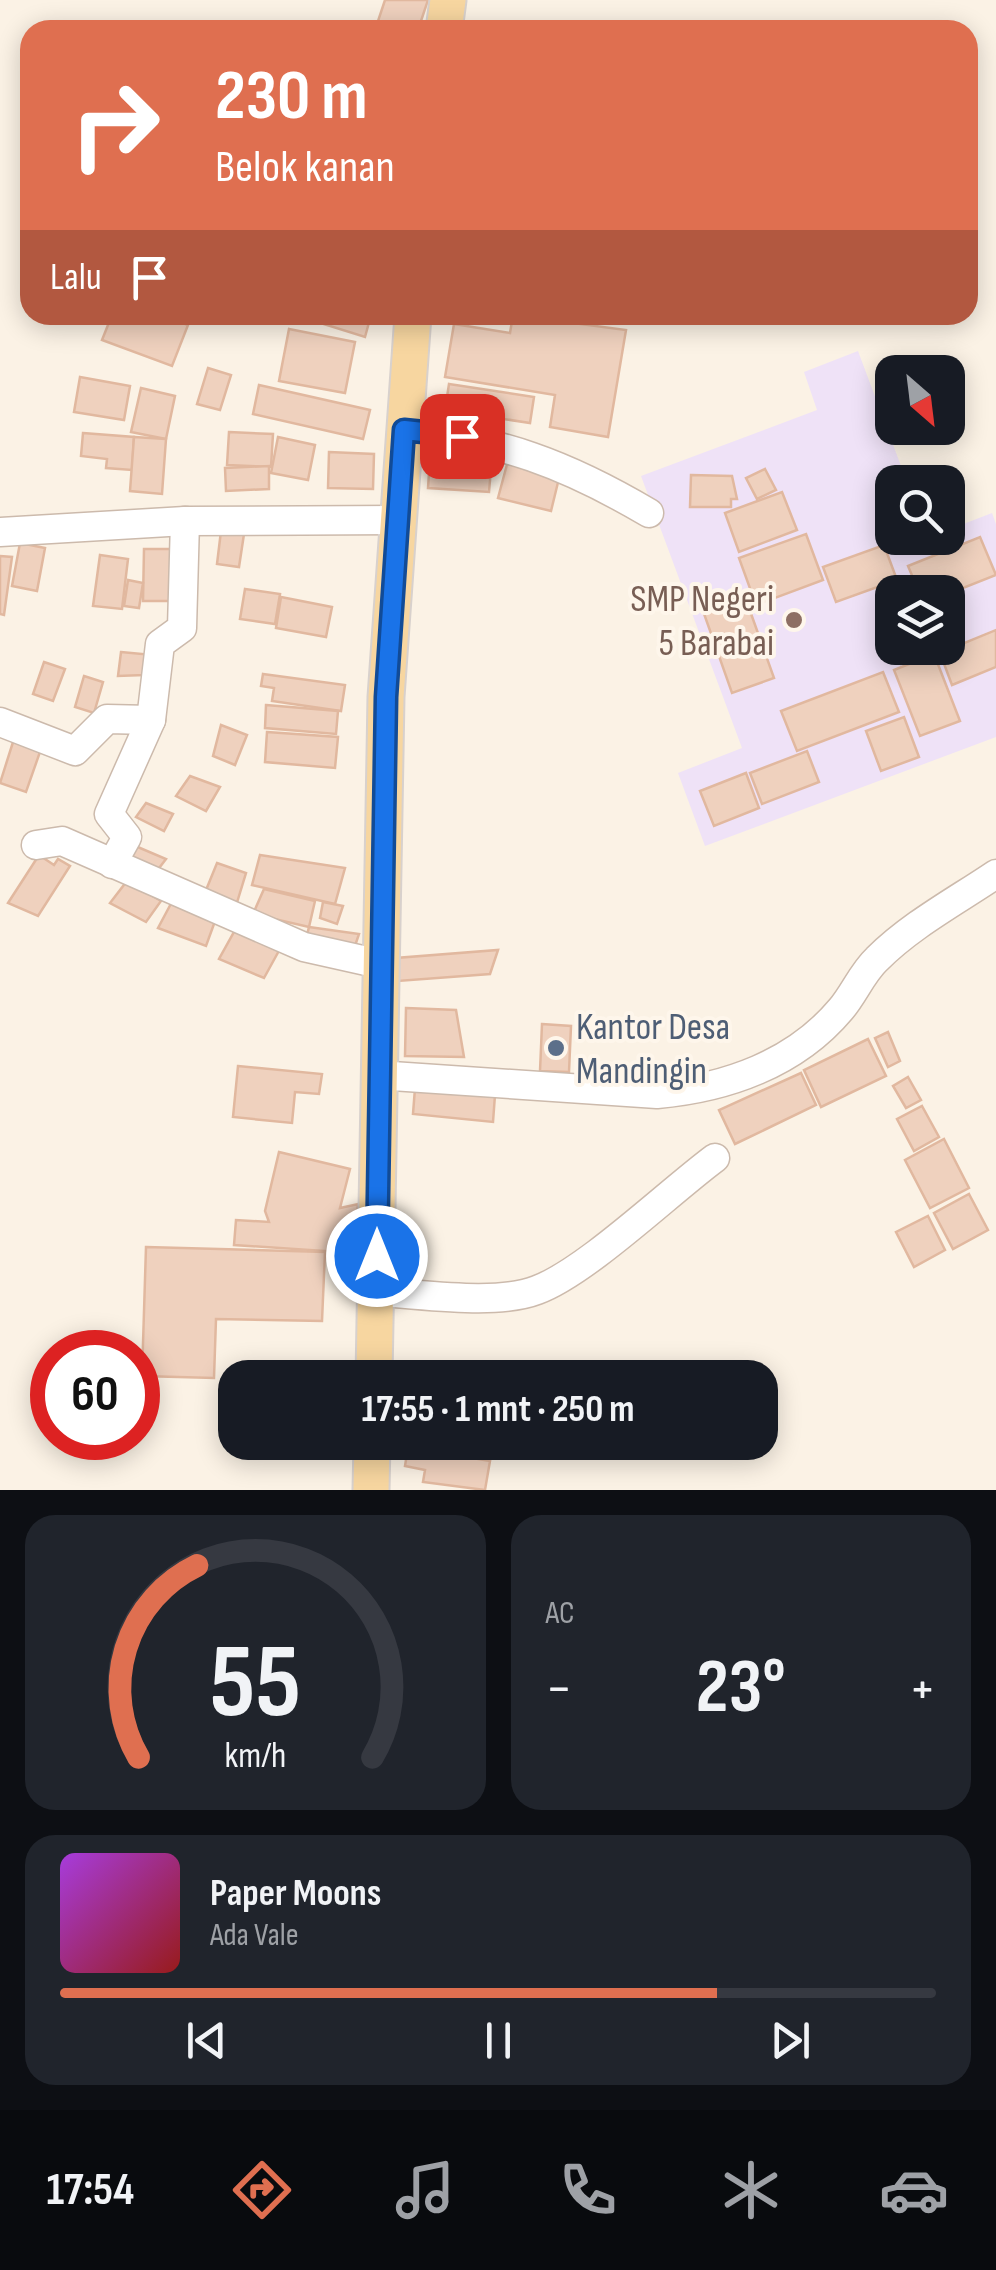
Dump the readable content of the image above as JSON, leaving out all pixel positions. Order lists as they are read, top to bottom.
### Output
{
  "places": ["SMP Negeri 5 Barabai", "Kantor Desa Mandingin"],
  "north": "bottom right",
  "page": {
    "turn": ["230 m", "Belok kanan"],
    "then": "Lalu",
    "limit": "60",
    "trip": "17:55 · 1 mnt · 250 m",
    "tile": "AC",
    "heat": ["−", "23°", "+"],
    "song": ["Paper Moons", "Ada Vale"],
    "tabs": "17:54",
    "gauge": ["55", "km/h"]
  }
}
